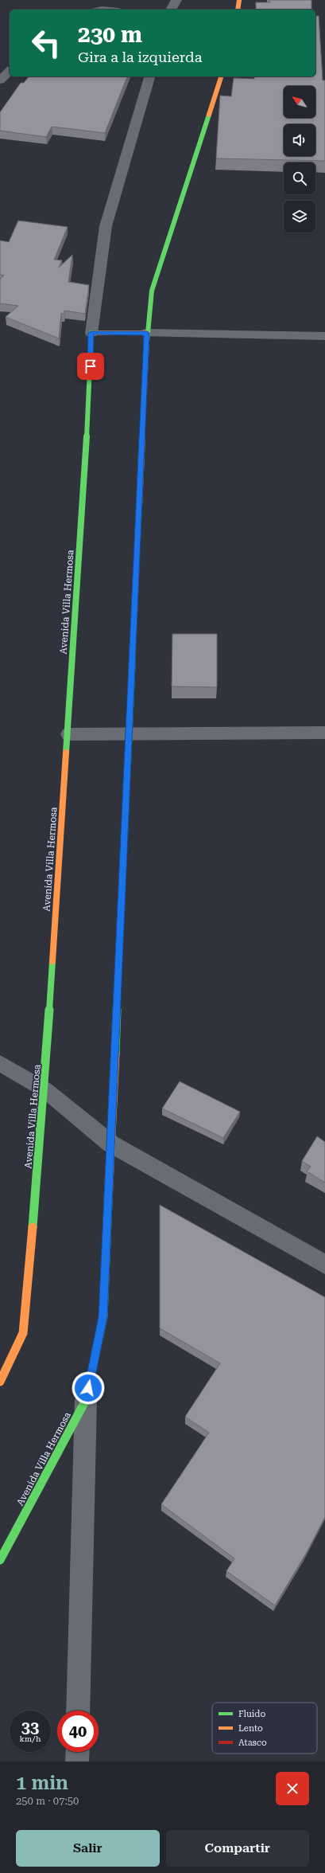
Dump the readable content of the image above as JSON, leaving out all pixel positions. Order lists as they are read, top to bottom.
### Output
{
  "streets": {
    "street": ["Avenida Villa Hermosa"]
  },
  "legend": ["Fluido", "Lento", "Atasco"],
  "north": "top left",
  "page": {
    "turn": ["230 m", "Gira a la izquierda"],
    "speed": "33 km/h",
    "limit": "40",
    "heading": ["1 min", "250 m · 07:50"],
    "buttons": ["Salir", "Compartir"]
  }
}
